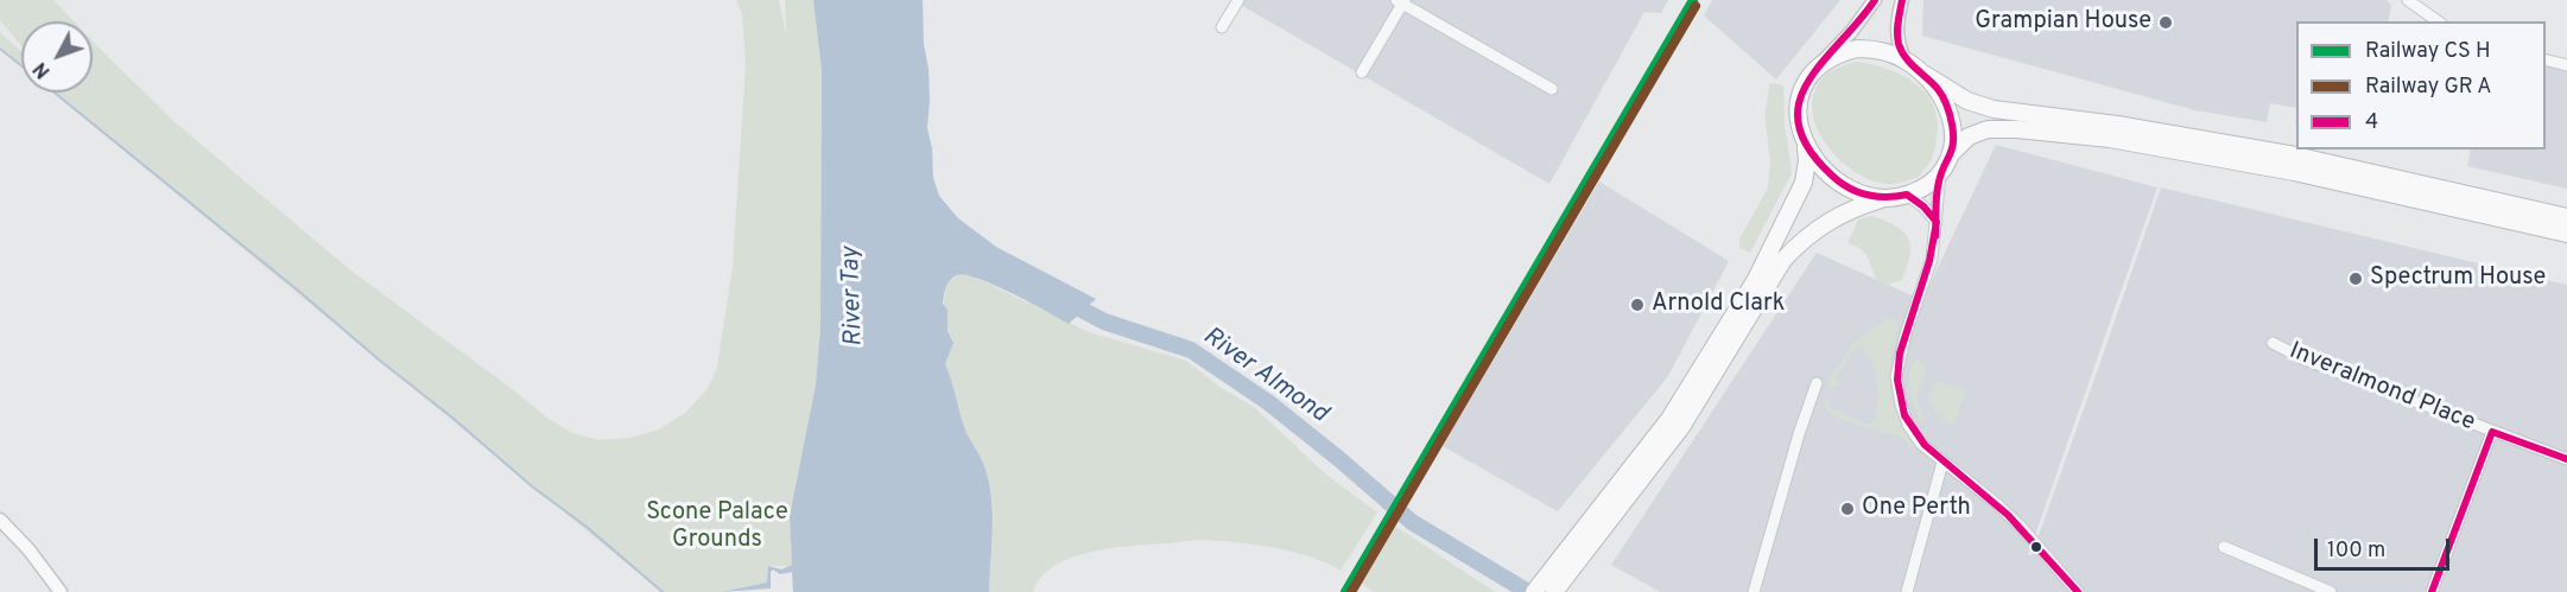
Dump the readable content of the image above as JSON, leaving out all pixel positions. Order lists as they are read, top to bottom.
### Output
{
  "streets": {
    "street": ["Inveralmond Place"]
  },
  "water": ["River Tay", "River Almond"],
  "parks": ["Scone Palace Grounds"],
  "places": [
    "Grampian House",
    "Spectrum House",
    "Arnold Clark",
    "One Perth"
  ],
  "lines": ["transit line 4"],
  "legend": ["Railway CS H", "Railway GR A", "4"],
  "scale_bar": "100 m",
  "north": "bottom left"
}
